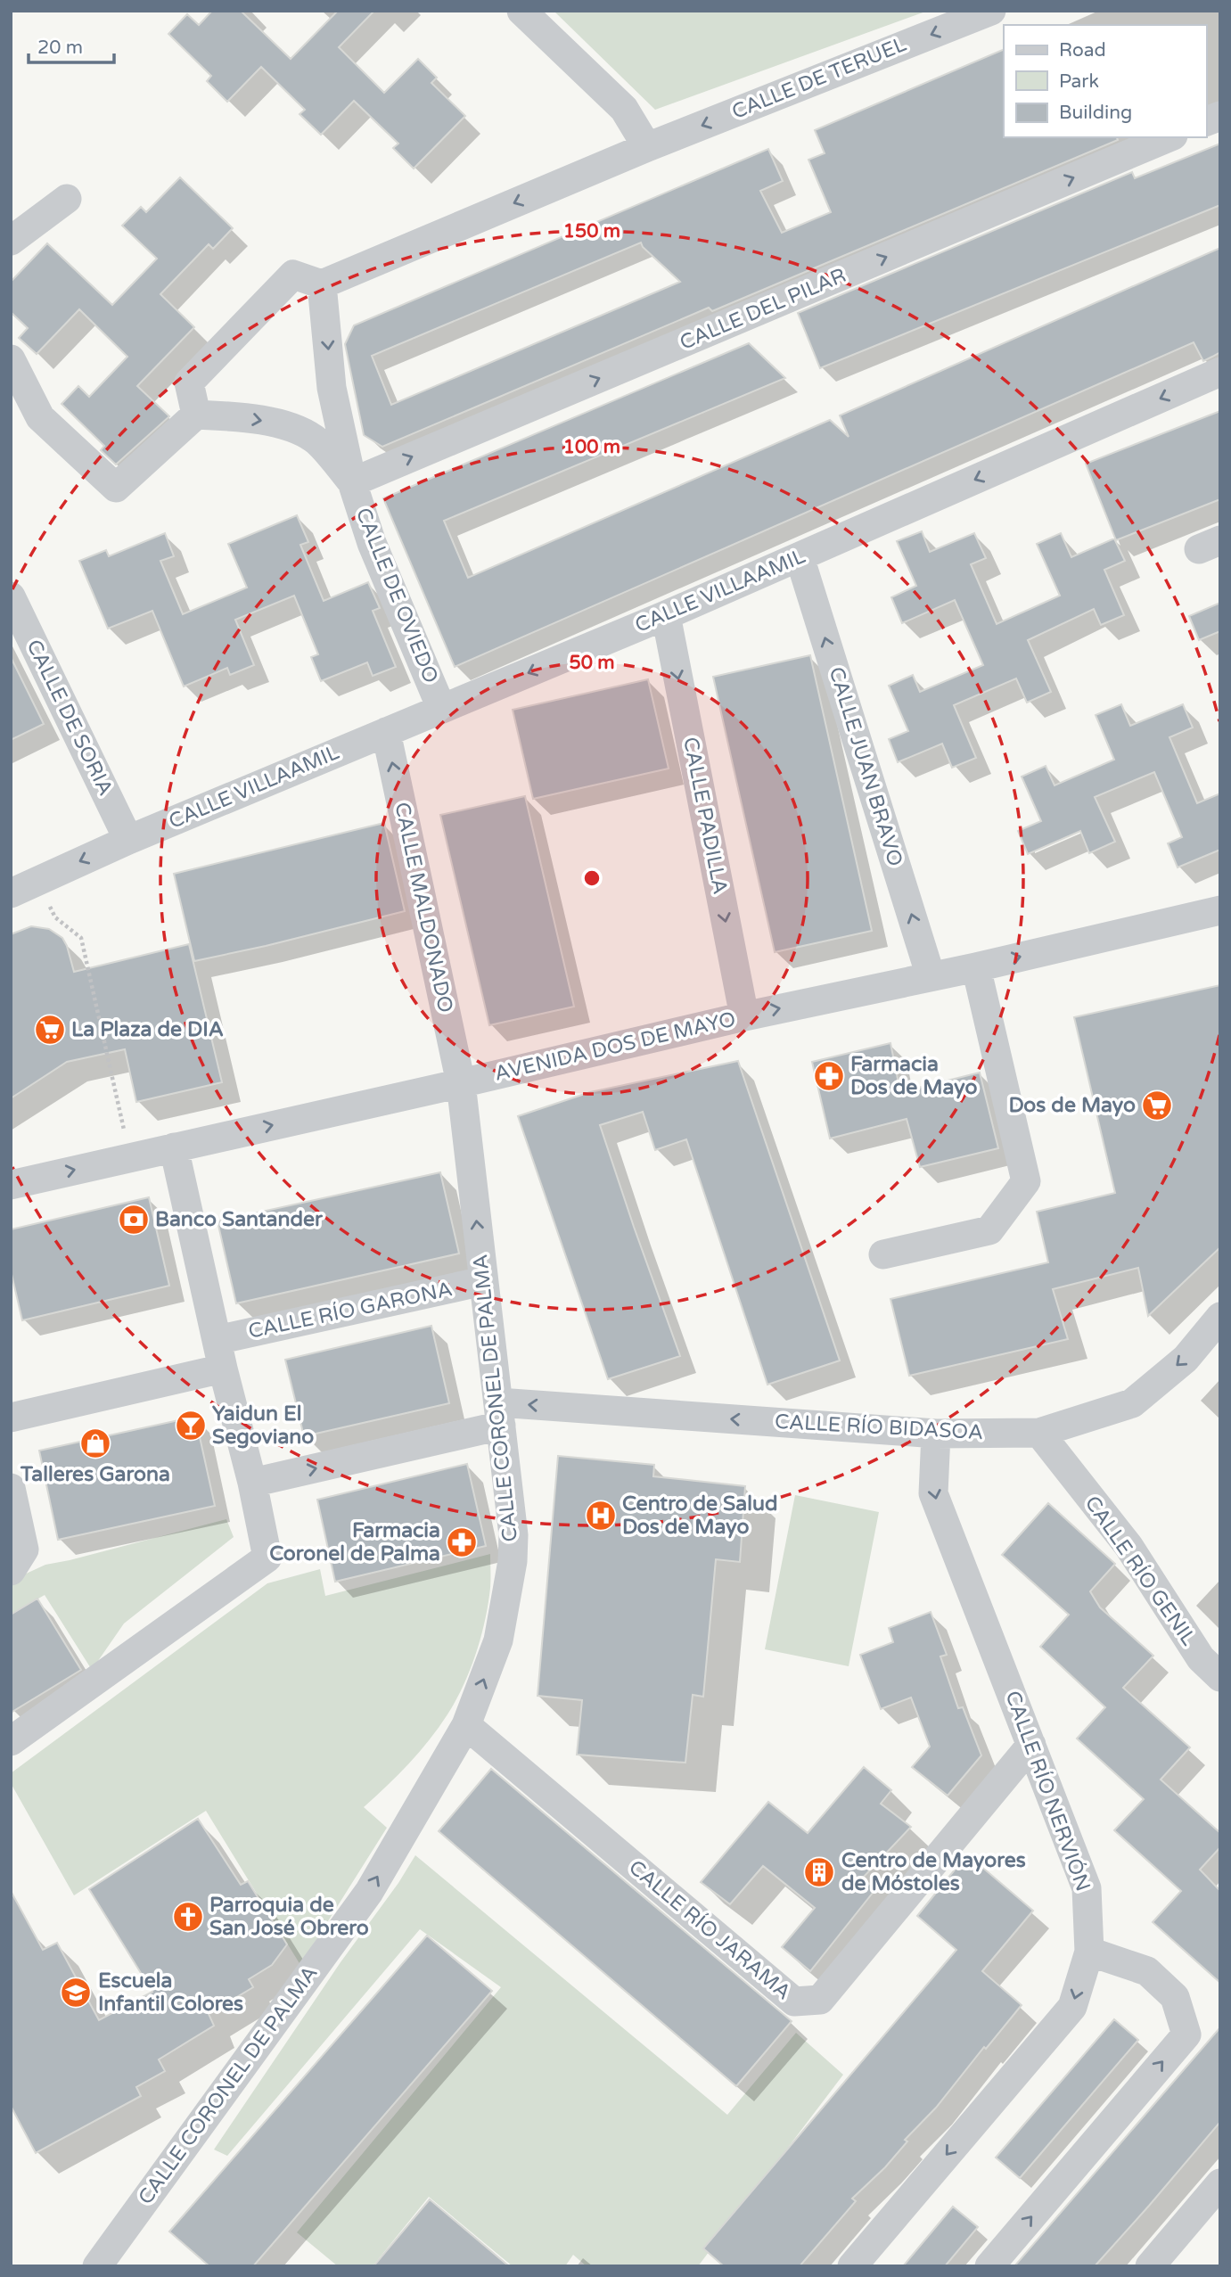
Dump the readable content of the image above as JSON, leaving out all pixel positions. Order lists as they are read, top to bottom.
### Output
{
  "streets": {
    "street": [
      "CALLE DE TERUEL",
      "CALLE DEL PILAR",
      "CALLE VILLAAMIL",
      "CALLE DE OVIEDO",
      "CALLE DE SORIA",
      "CALLE JUAN BRAVO",
      "CALLE PADILLA",
      "CALLE MALDONADO",
      "AVENIDA DOS DE MAYO",
      "CALLE RÍO GARONA",
      "CALLE CORONEL DE PALMA",
      "CALLE RÍO BIDASOA",
      "CALLE RÍO GENIL",
      "CALLE RÍO NERVIÓN",
      "CALLE RÍO JARAMA"
    ]
  },
  "crossings": [
    ["CALLE DE TERUEL", "CALLE DE OVIEDO"],
    ["CALLE DEL PILAR", "CALLE DE OVIEDO"],
    ["CALLE VILLAAMIL", "CALLE DE OVIEDO"],
    ["CALLE VILLAAMIL", "CALLE DE SORIA"],
    ["CALLE VILLAAMIL", "CALLE JUAN BRAVO"],
    ["CALLE VILLAAMIL", "CALLE PADILLA"],
    ["CALLE VILLAAMIL", "CALLE MALDONADO"],
    ["CALLE JUAN BRAVO", "AVENIDA DOS DE MAYO"],
    ["CALLE PADILLA", "AVENIDA DOS DE MAYO"],
    ["CALLE MALDONADO", "AVENIDA DOS DE MAYO"],
    ["CALLE MALDONADO", "CALLE CORONEL DE PALMA"],
    ["AVENIDA DOS DE MAYO", "CALLE CORONEL DE PALMA"],
    ["CALLE RÍO GARONA", "CALLE CORONEL DE PALMA"],
    ["CALLE CORONEL DE PALMA", "CALLE RÍO BIDASOA"],
    ["CALLE CORONEL DE PALMA", "CALLE RÍO JARAMA"],
    ["CALLE RÍO BIDASOA", "CALLE RÍO GENIL"],
    ["CALLE RÍO BIDASOA", "CALLE RÍO NERVIÓN"],
    ["CALLE RÍO NERVIÓN", "CALLE RÍO JARAMA"]
  ],
  "one_way": [
    "CALLE DE TERUEL",
    "CALLE DEL PILAR",
    "CALLE VILLAAMIL",
    "CALLE DE OVIEDO",
    "CALLE JUAN BRAVO",
    "CALLE PADILLA",
    "CALLE MALDONADO",
    "AVENIDA DOS DE MAYO",
    "CALLE CORONEL DE PALMA",
    "CALLE RÍO NERVIÓN"
  ],
  "places": {
    "supermarket": ["La Plaza de DIA", "Dos de Mayo"],
    "pharmacy": ["Farmacia Dos de Mayo", "Farmacia Coronel de Palma"],
    "bank": ["Banco Santander"],
    "bar": ["Yaidun El Segoviano"],
    "shop": ["Talleres Garona"],
    "hospital": ["Centro de Salud Dos de Mayo"],
    "building": ["Centro de Mayores de Móstoles"],
    "church": ["Parroquia de San José Obrero"],
    "school or university": ["Escuela Infantil Colores"]
  },
  "legend": ["Road", "Park", "Building"],
  "scale_bar": "20 m",
  "rings": ["150 m", "100 m", "50 m"]
}
